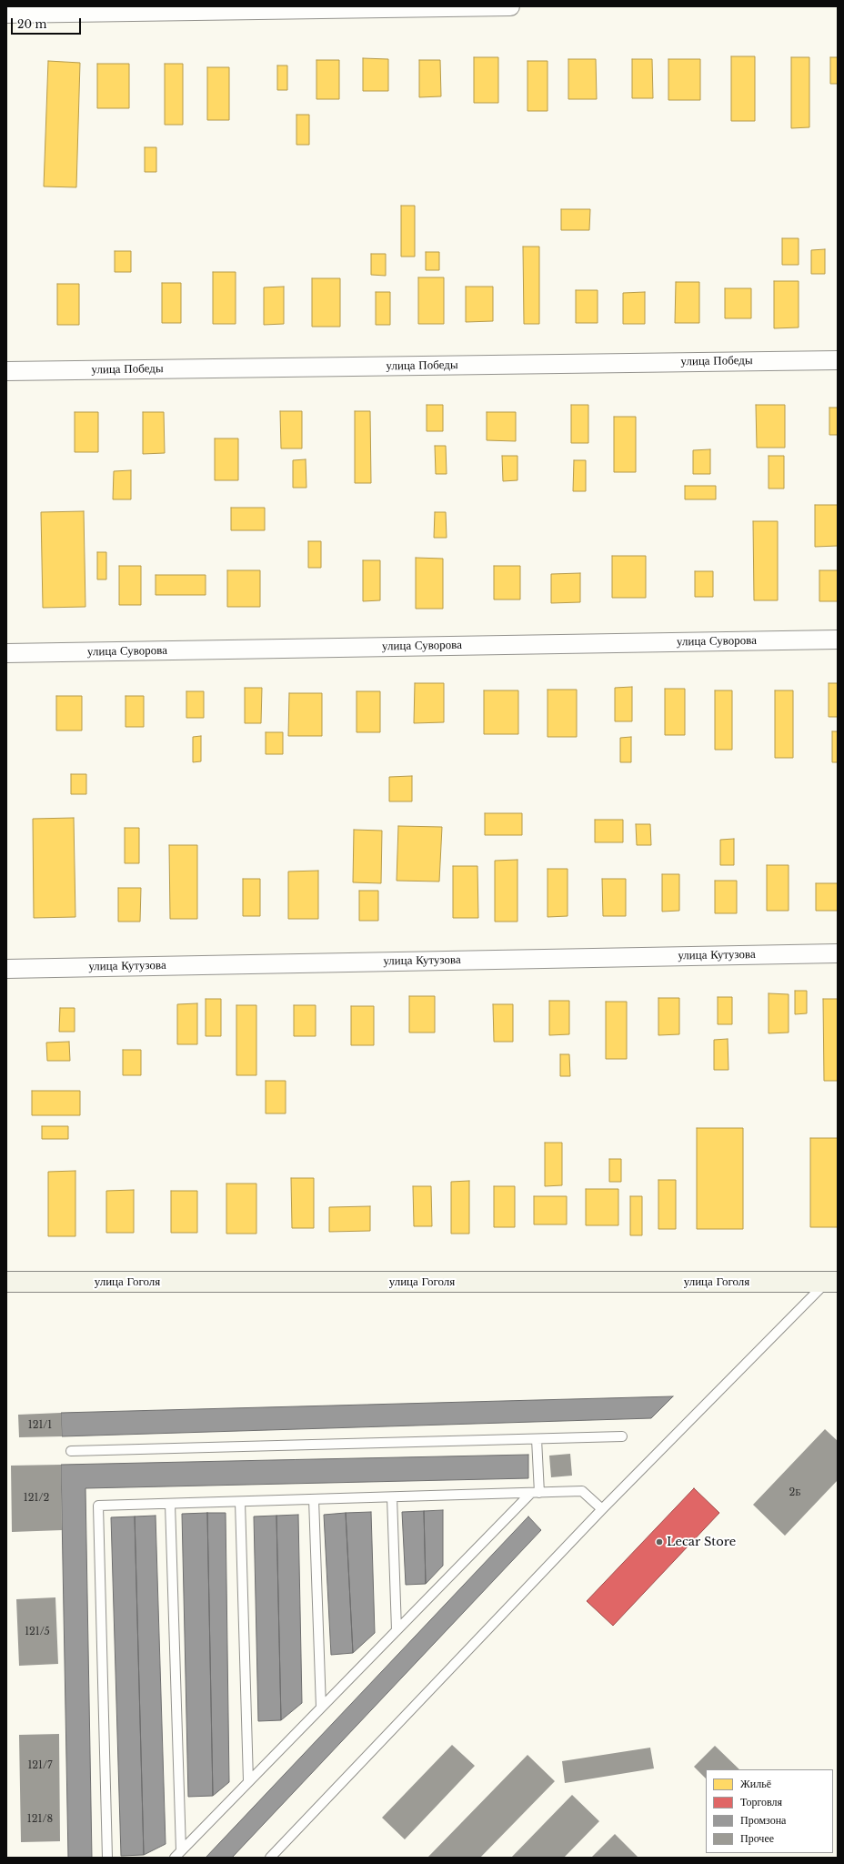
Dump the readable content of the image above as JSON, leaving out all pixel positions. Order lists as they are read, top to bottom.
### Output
{
  "streets": {
    "main road": ["улица Гоголя"],
    "street": ["улица Победы", "улица Суворова", "улица Кутузова"]
  },
  "places": ["Lecar Store"],
  "house_numbers": [
    "121/1",
    "2Б",
    "121/2",
    "121/5",
    "121/7",
    "121/8"
  ],
  "legend": [
    "Жильё",
    "Торговля",
    "Промзона",
    "Прочее"
  ],
  "scale_bar": "20 m"
}
